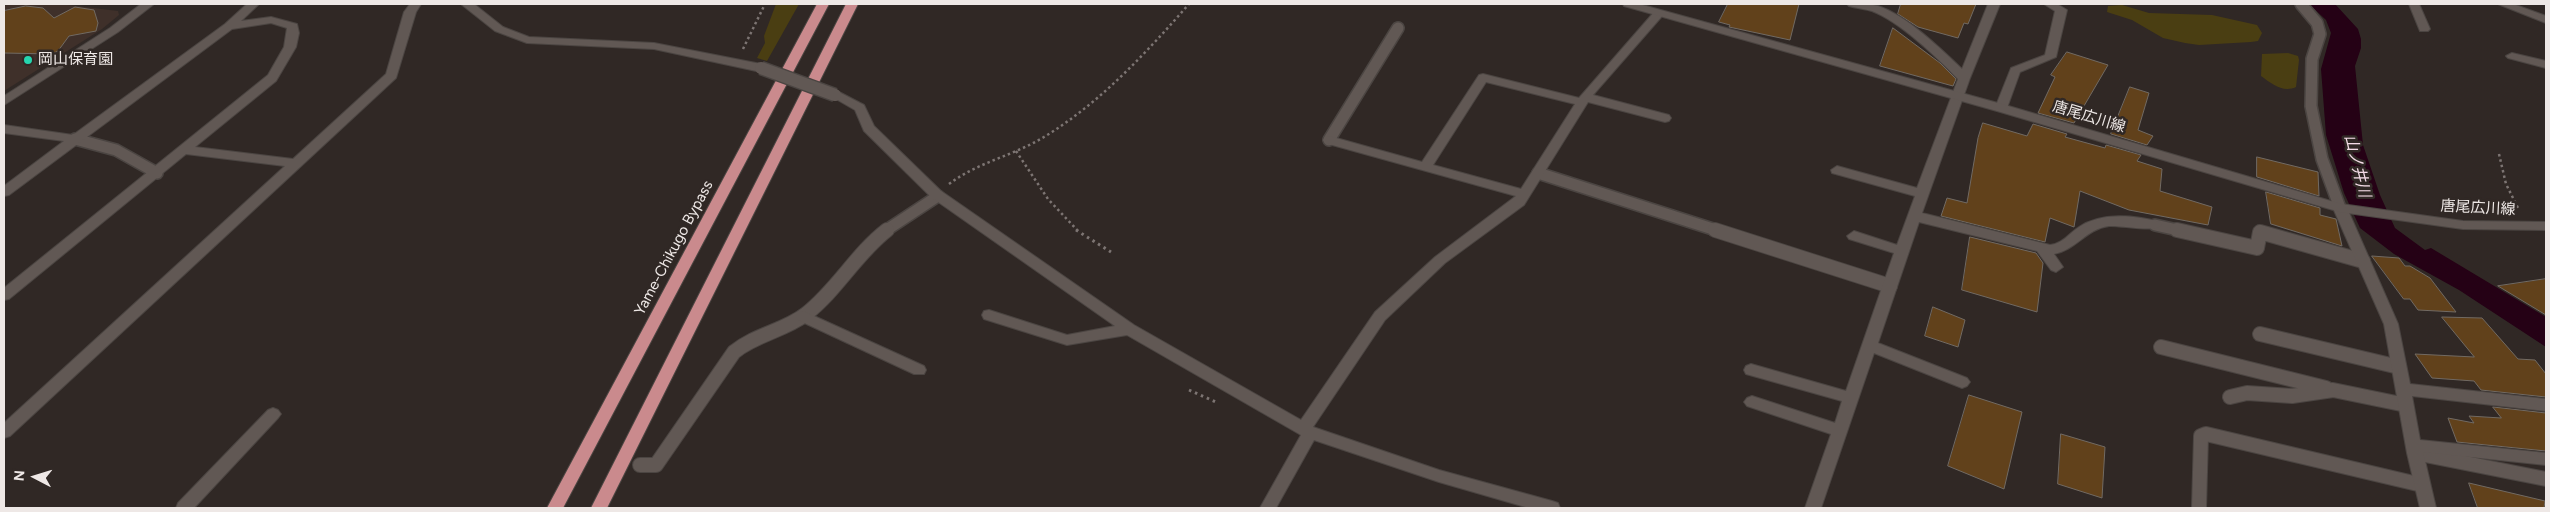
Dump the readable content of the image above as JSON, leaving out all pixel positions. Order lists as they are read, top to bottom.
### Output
{
  "streets": {
    "highway": ["Yame-Chikugo Bypass"],
    "street": ["唐尾広川線"]
  },
  "water": ["山ノ井川"],
  "places": ["岡山保育園"],
  "north": "left"
}
